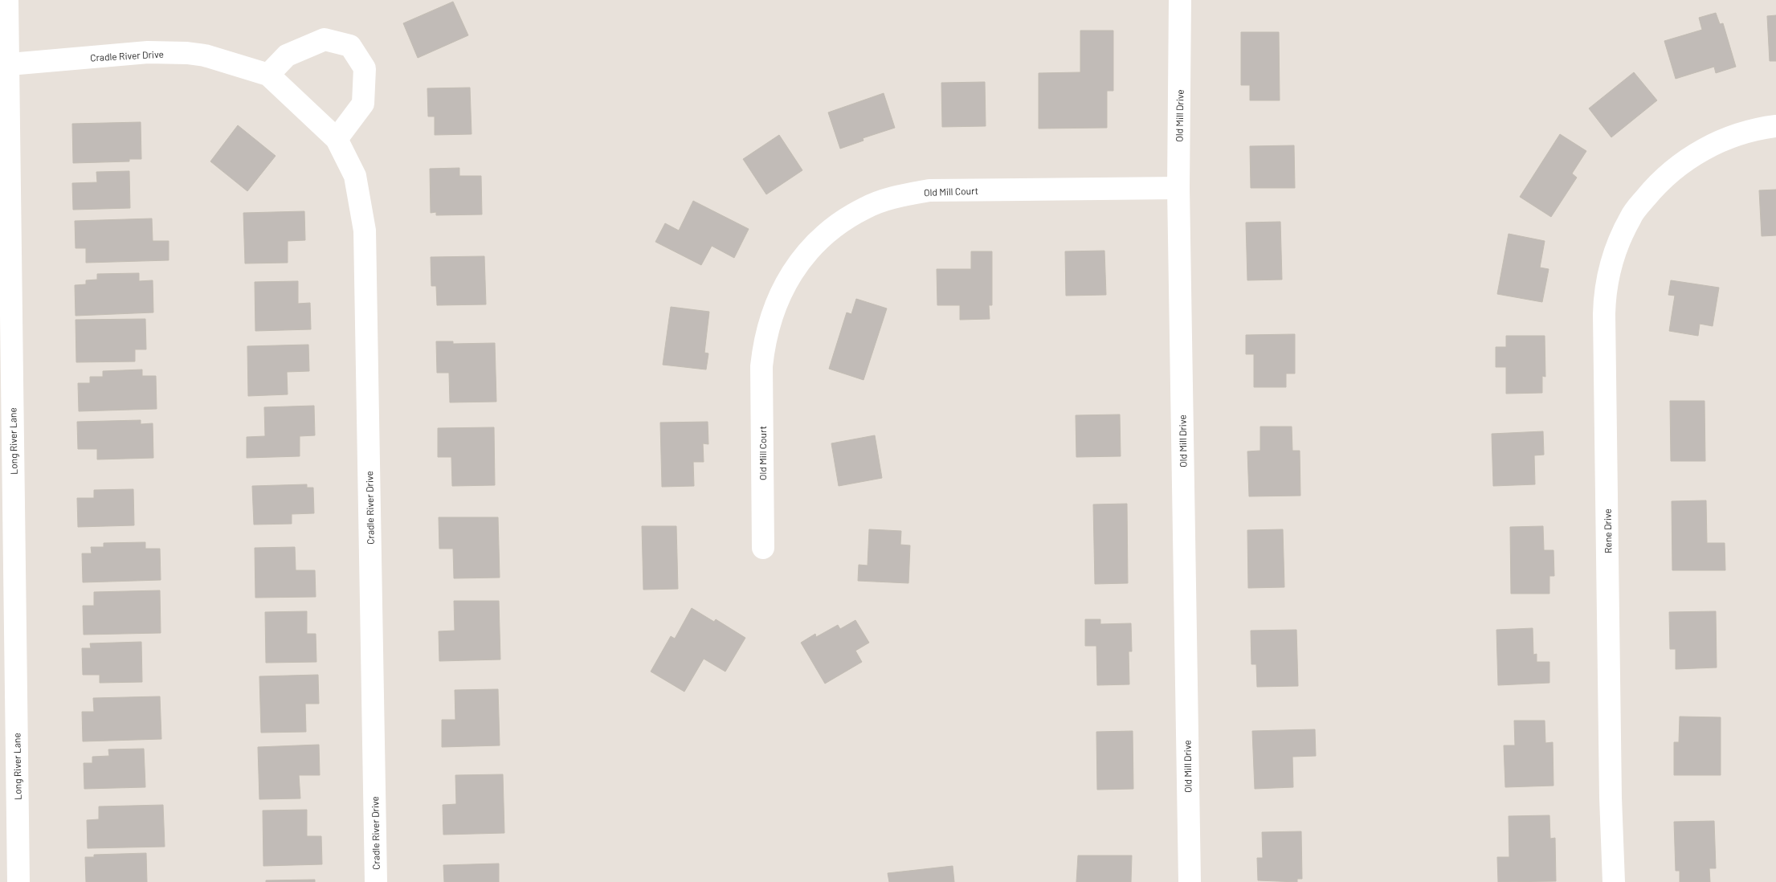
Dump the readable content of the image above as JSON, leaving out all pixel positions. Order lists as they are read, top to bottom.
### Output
{
  "streets": {
    "street": [
      "Cradle River Drive",
      "Old Mill Drive",
      "Old Mill Court",
      "Long River Lane",
      "Rene Drive"
    ]
  },
  "crossings": [
    ["Cradle River Drive", "Long River Lane"],
    ["Old Mill Drive", "Old Mill Court"]
  ]
}
